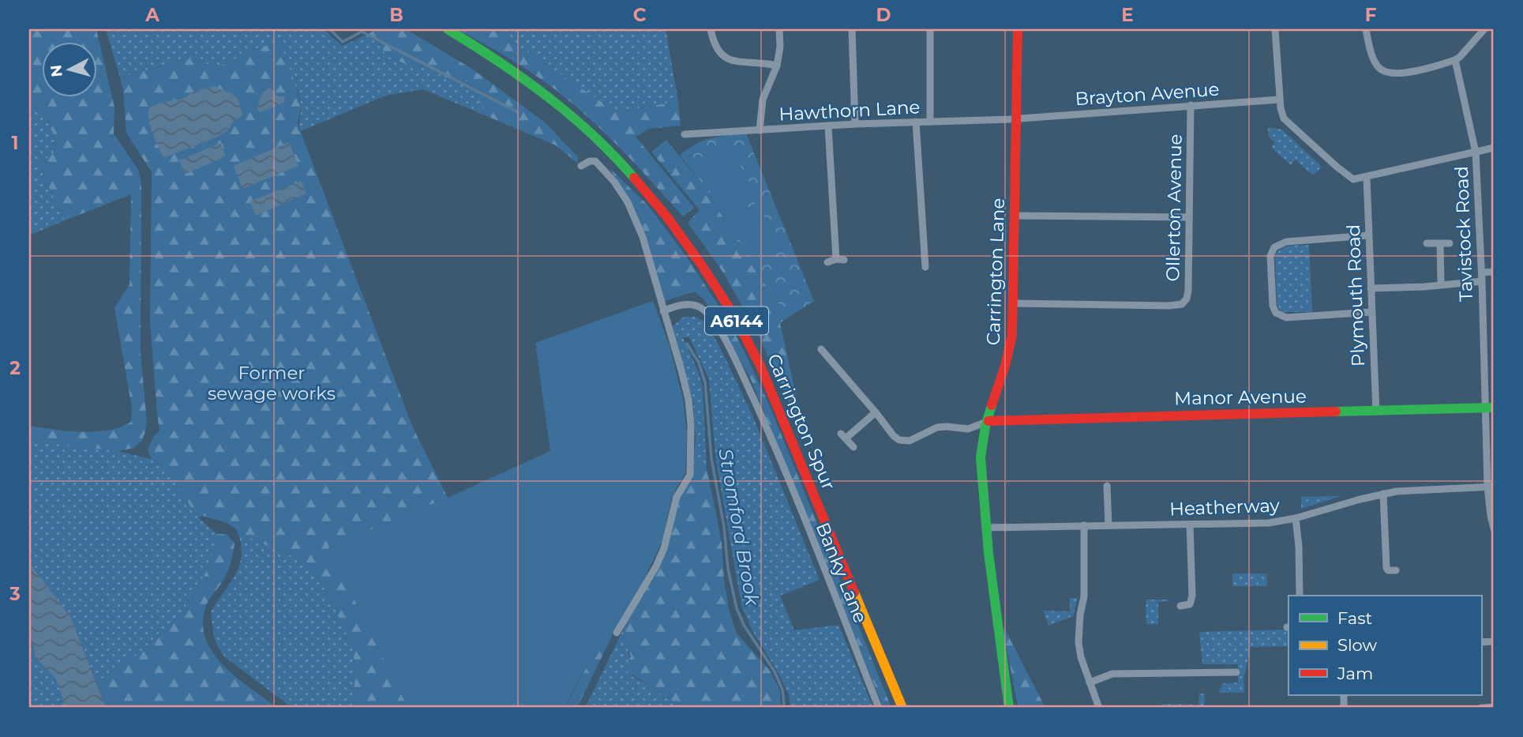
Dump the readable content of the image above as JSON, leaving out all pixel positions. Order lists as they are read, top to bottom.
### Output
{
  "streets": {
    "main road": [
      "Carrington Lane",
      "A6144",
      "Manor Avenue",
      "Carrington Spur"
    ],
    "street": [
      "Brayton Avenue",
      "Hawthorn Lane",
      "Ollerton Avenue",
      "Tavistock Road",
      "Plymouth Road",
      "Heatherway",
      "Banky Lane"
    ]
  },
  "crossings": [
    ["Brayton Avenue", "Hawthorn Lane"],
    ["Brayton Avenue", "Ollerton Avenue"],
    ["Brayton Avenue", "Carrington Lane"],
    ["Hawthorn Lane", "Carrington Lane"],
    ["Ollerton Avenue", "Carrington Lane"],
    ["Tavistock Road", "Manor Avenue"],
    ["Tavistock Road", "Heatherway"],
    ["Carrington Lane", "Manor Avenue"],
    ["Carrington Lane", "Heatherway"],
    ["Plymouth Road", "Manor Avenue"]
  ],
  "water": ["Stromford Brook"],
  "parks": ["Former sewage works"],
  "legend": ["Fast", "Slow", "Jam"],
  "north": "left",
  "grid": {
    "columns": [
      "A",
      "B",
      "C",
      "D",
      "E",
      "F"
    ],
    "rows": ["1", "2", "3"]
  }
}
